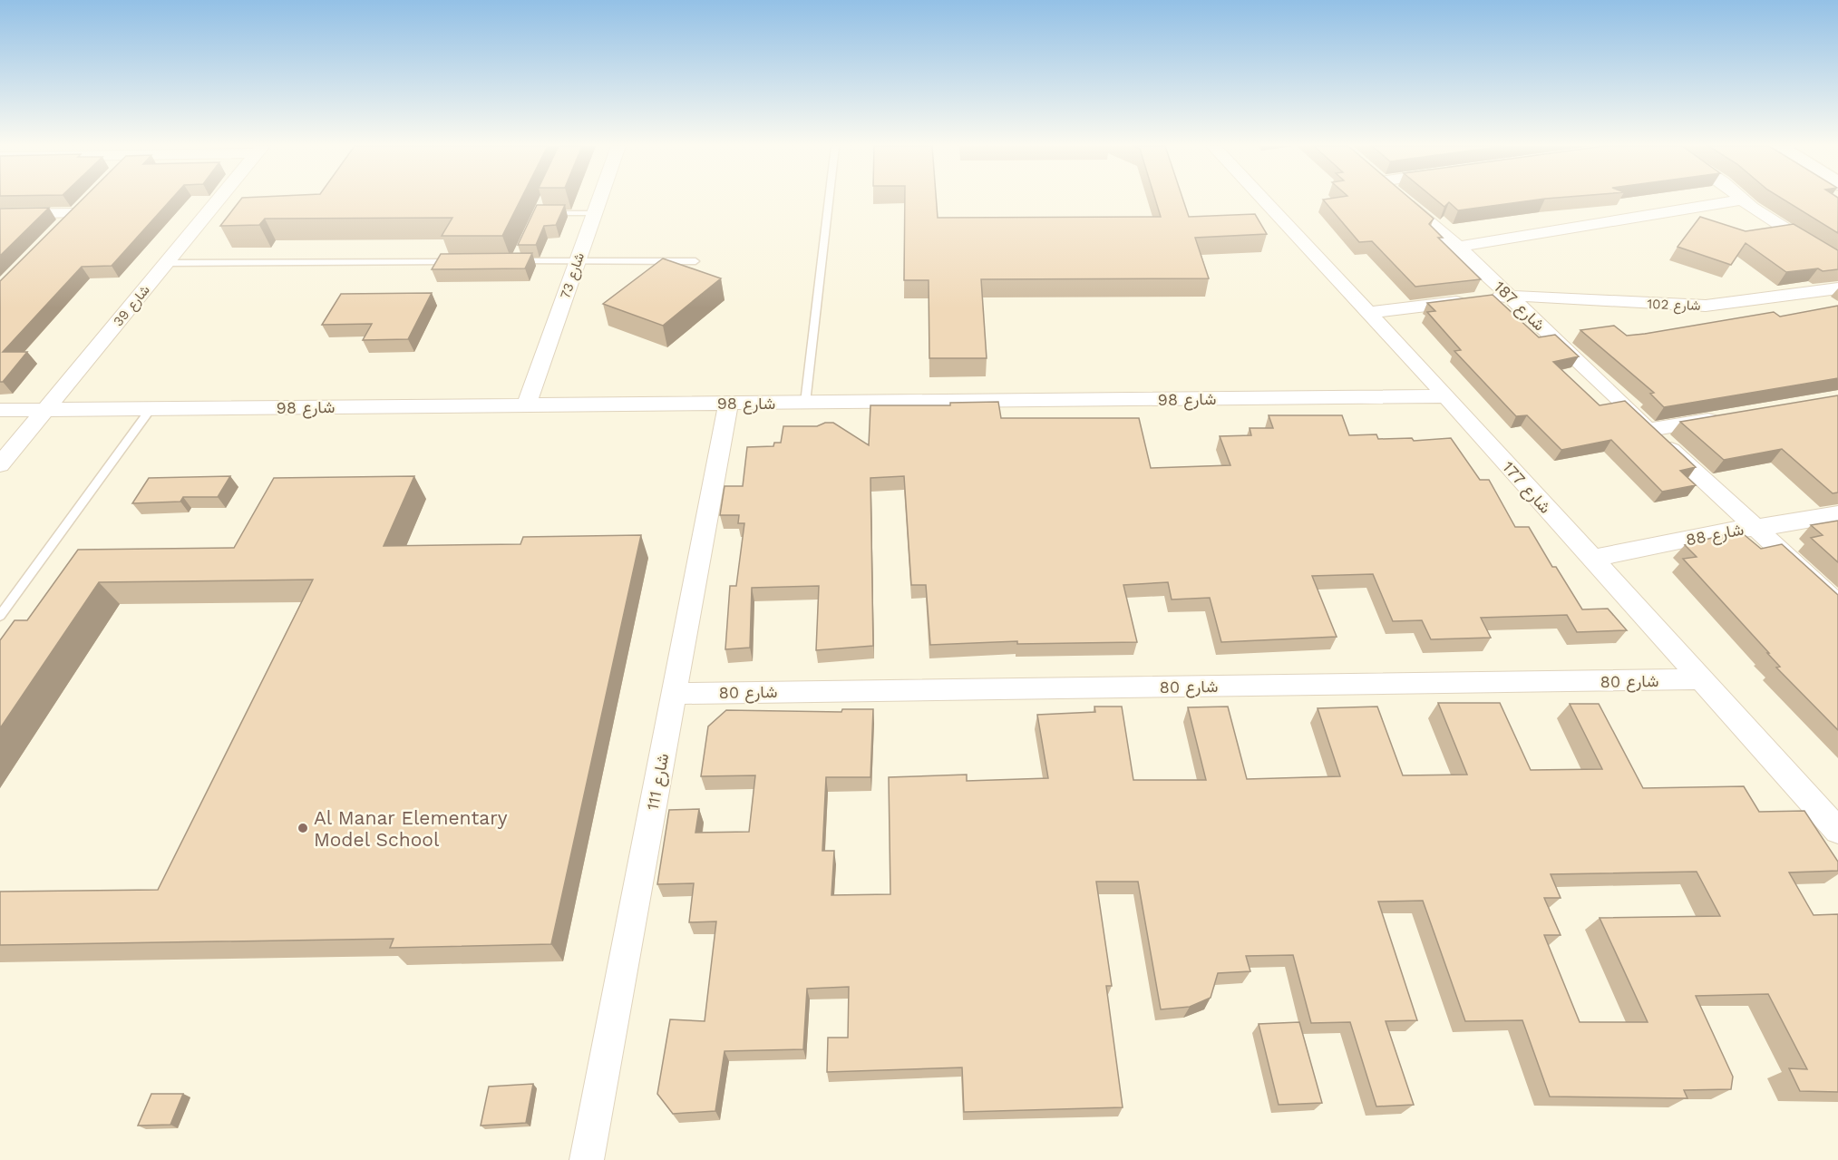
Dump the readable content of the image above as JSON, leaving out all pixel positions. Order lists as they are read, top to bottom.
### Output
{
  "streets": {
    "street": [
      "شارع 73",
      "شارع 102",
      "شارع 39",
      "شارع 187",
      "شارع 98",
      "شارع 177",
      "شارع 88",
      "شارع 80",
      "شارع 111"
    ]
  },
  "crossings": [
    ["شارع 73", "شارع 98"],
    ["شارع 102", "شارع 187"],
    ["شارع 102", "شارع 177"],
    ["شارع 39", "شارع 98"],
    ["شارع 187", "شارع 88"],
    ["شارع 98", "شارع 177"],
    ["شارع 98", "شارع 111"],
    ["شارع 177", "شارع 88"],
    ["شارع 177", "شارع 80"],
    ["شارع 80", "شارع 111"]
  ],
  "places": ["Al Manar Elementary Model School"]
}
